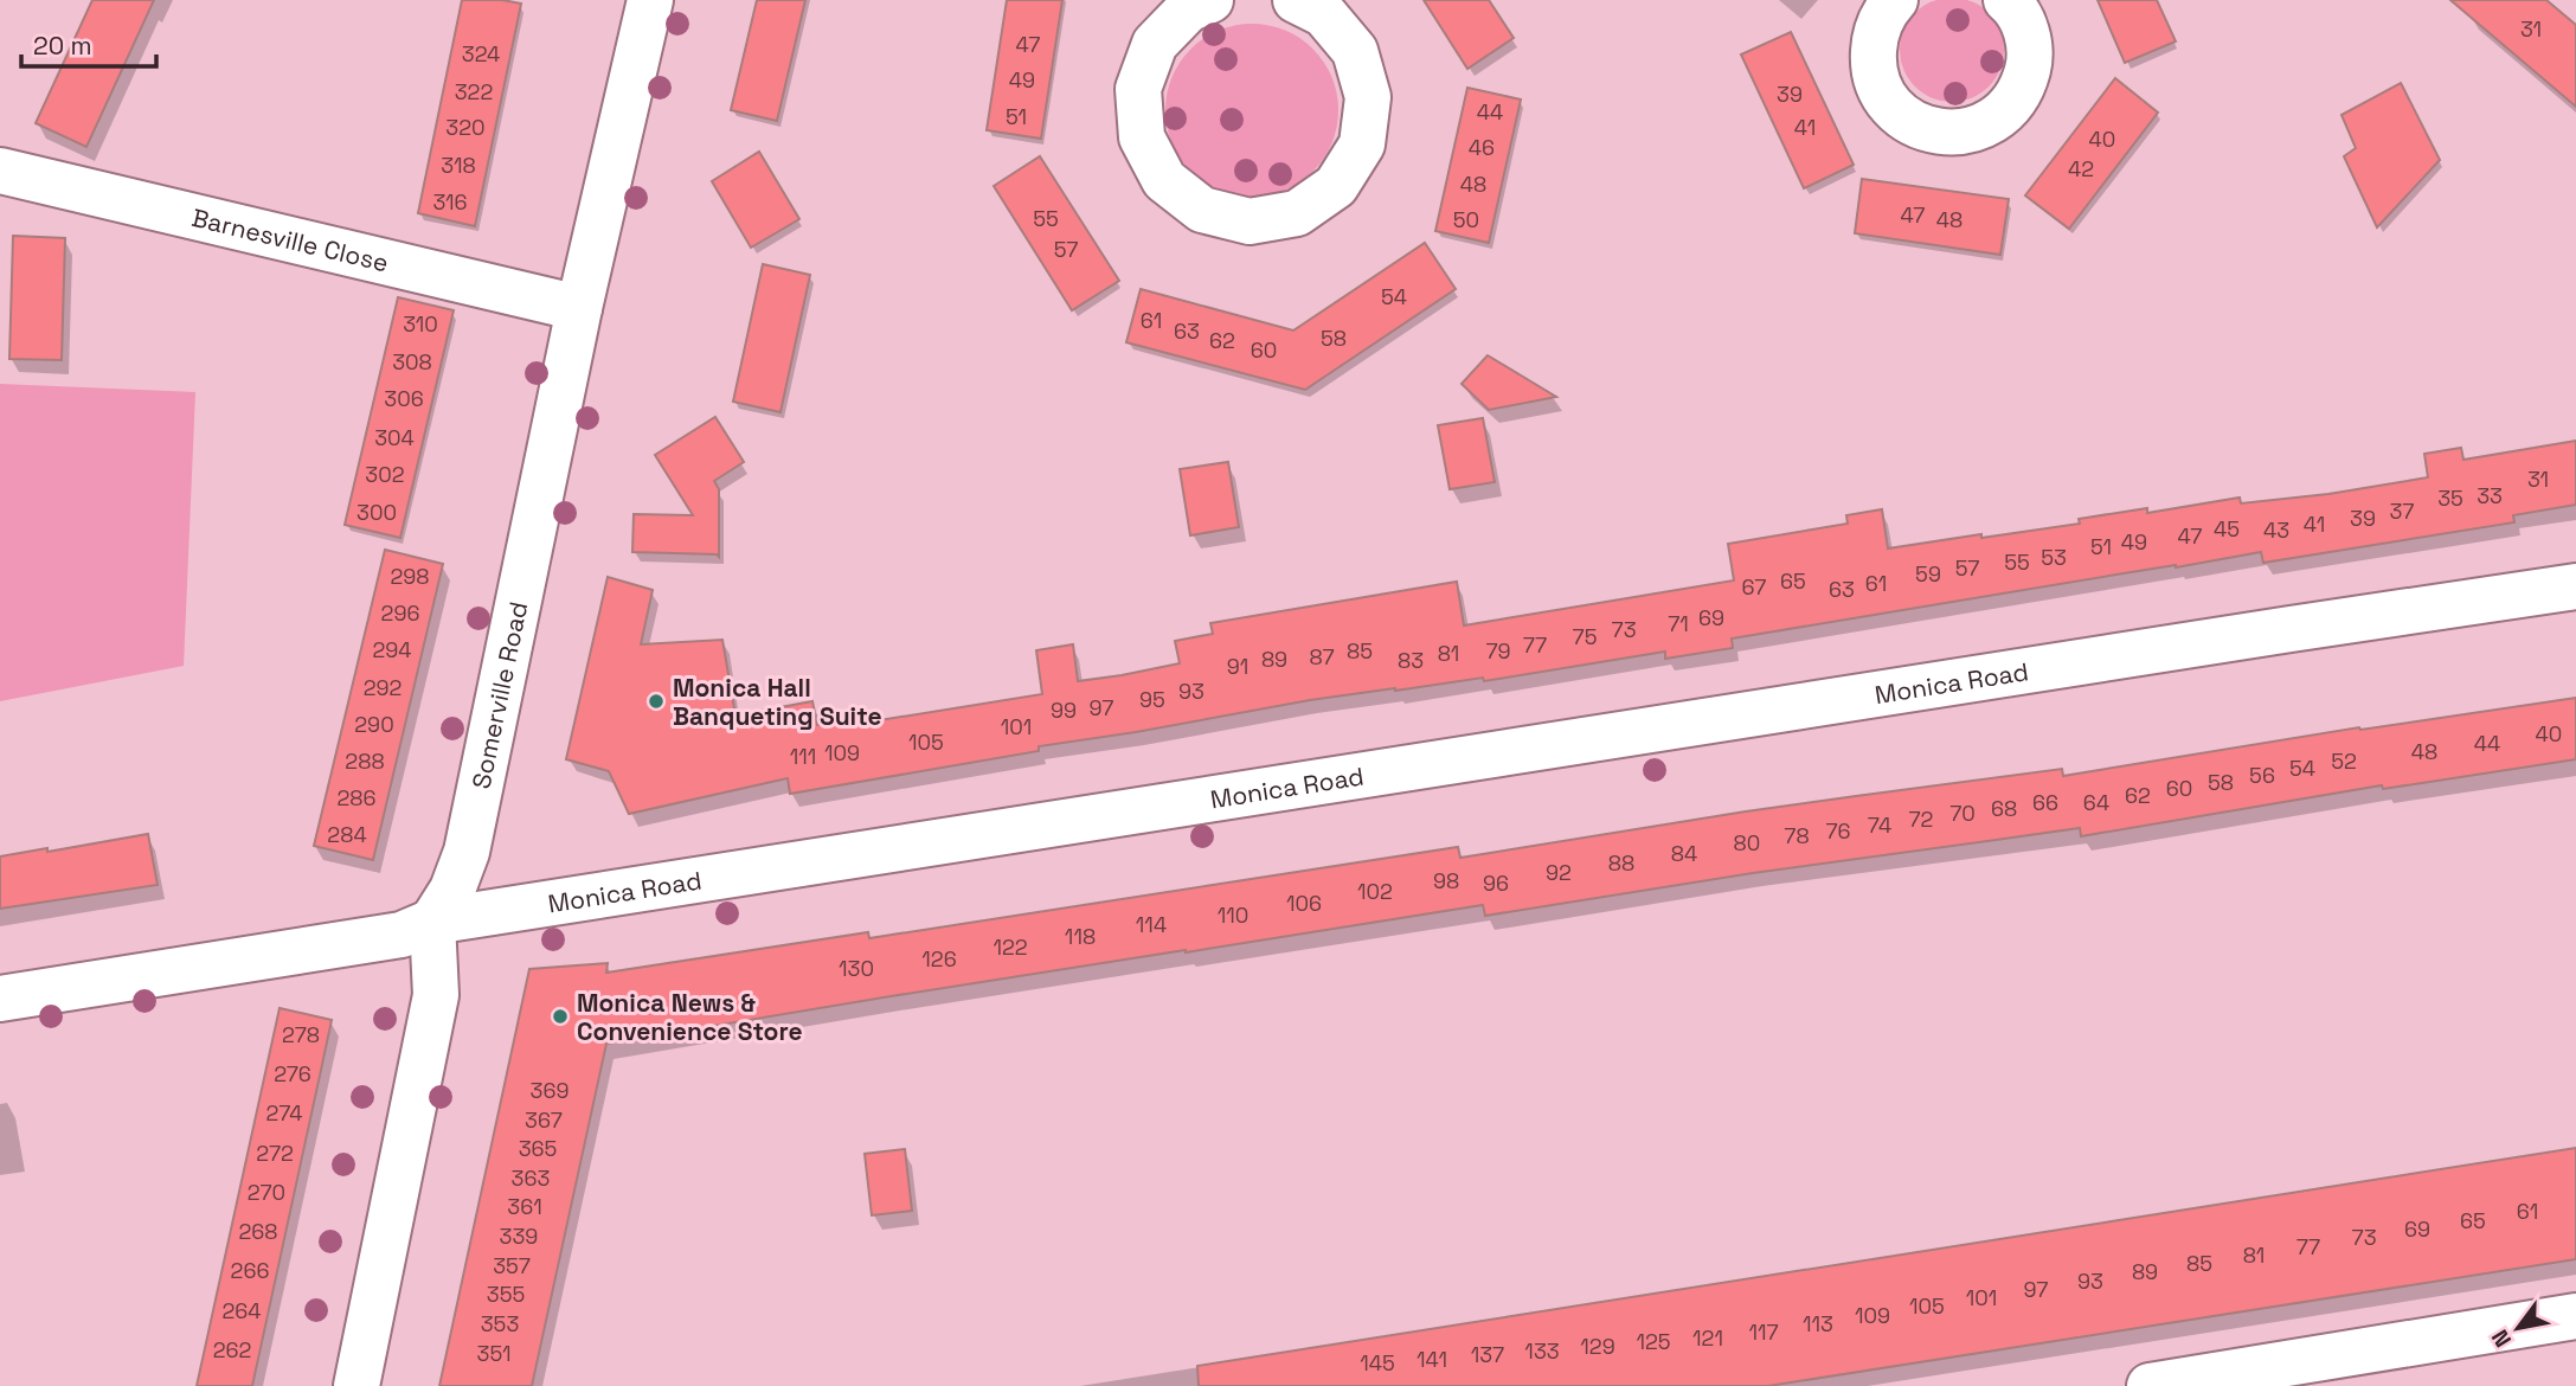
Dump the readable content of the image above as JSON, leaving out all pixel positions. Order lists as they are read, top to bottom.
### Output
{
  "streets": {
    "street": ["Barnesville Close", "Monica Road", "Somerville Road"]
  },
  "crossings": [
    ["Barnesville Close", "Somerville Road"],
    ["Monica Road", "Somerville Road"]
  ],
  "places": ["Monica Hall Banqueting Suite", "Monica News & Convenience Store"],
  "house_numbers": [
    "31",
    "47",
    "324",
    "49",
    "322",
    "39",
    "44",
    "51",
    "320",
    "41",
    "40",
    "46",
    "318",
    "42",
    "48",
    "316",
    "47",
    "55",
    "50",
    "48",
    "57",
    "54",
    "61",
    "310",
    "63",
    "58",
    "62",
    "60",
    "308",
    "306",
    "304",
    "302",
    "31",
    "33",
    "35",
    "37",
    "300",
    "39",
    "41",
    "45",
    "43",
    "47",
    "49",
    "51",
    "53",
    "55",
    "57",
    "59",
    "298",
    "65",
    "61",
    "67",
    "63",
    "296",
    "69",
    "71",
    "73",
    "75",
    "77",
    "294",
    "85",
    "79",
    "81",
    "87",
    "89",
    "83",
    "91",
    "292",
    "93",
    "95",
    "97",
    "99",
    "290",
    "101",
    "40",
    "105",
    "44",
    "48",
    "109",
    "111",
    "288",
    "52",
    "54",
    "56",
    "58",
    "60",
    "62",
    "286",
    "66",
    "64",
    "68",
    "70",
    "72",
    "74",
    "76",
    "284",
    "78",
    "80",
    "84",
    "88",
    "92",
    "98",
    "96",
    "102",
    "106",
    "110",
    "114",
    "118",
    "122",
    "126",
    "130",
    "278",
    "276",
    "369",
    "274",
    "367",
    "365",
    "272",
    "363",
    "270",
    "361",
    "61",
    "65",
    "69",
    "268",
    "339",
    "73",
    "77",
    "81",
    "85",
    "357",
    "266",
    "89",
    "93",
    "97",
    "355",
    "101",
    "105",
    "264",
    "109",
    "353",
    "113",
    "117",
    "121",
    "125",
    "129",
    "262",
    "133",
    "351",
    "137",
    "141",
    "145"
  ],
  "scale_bar": "20 m",
  "north": "bottom left"
}
